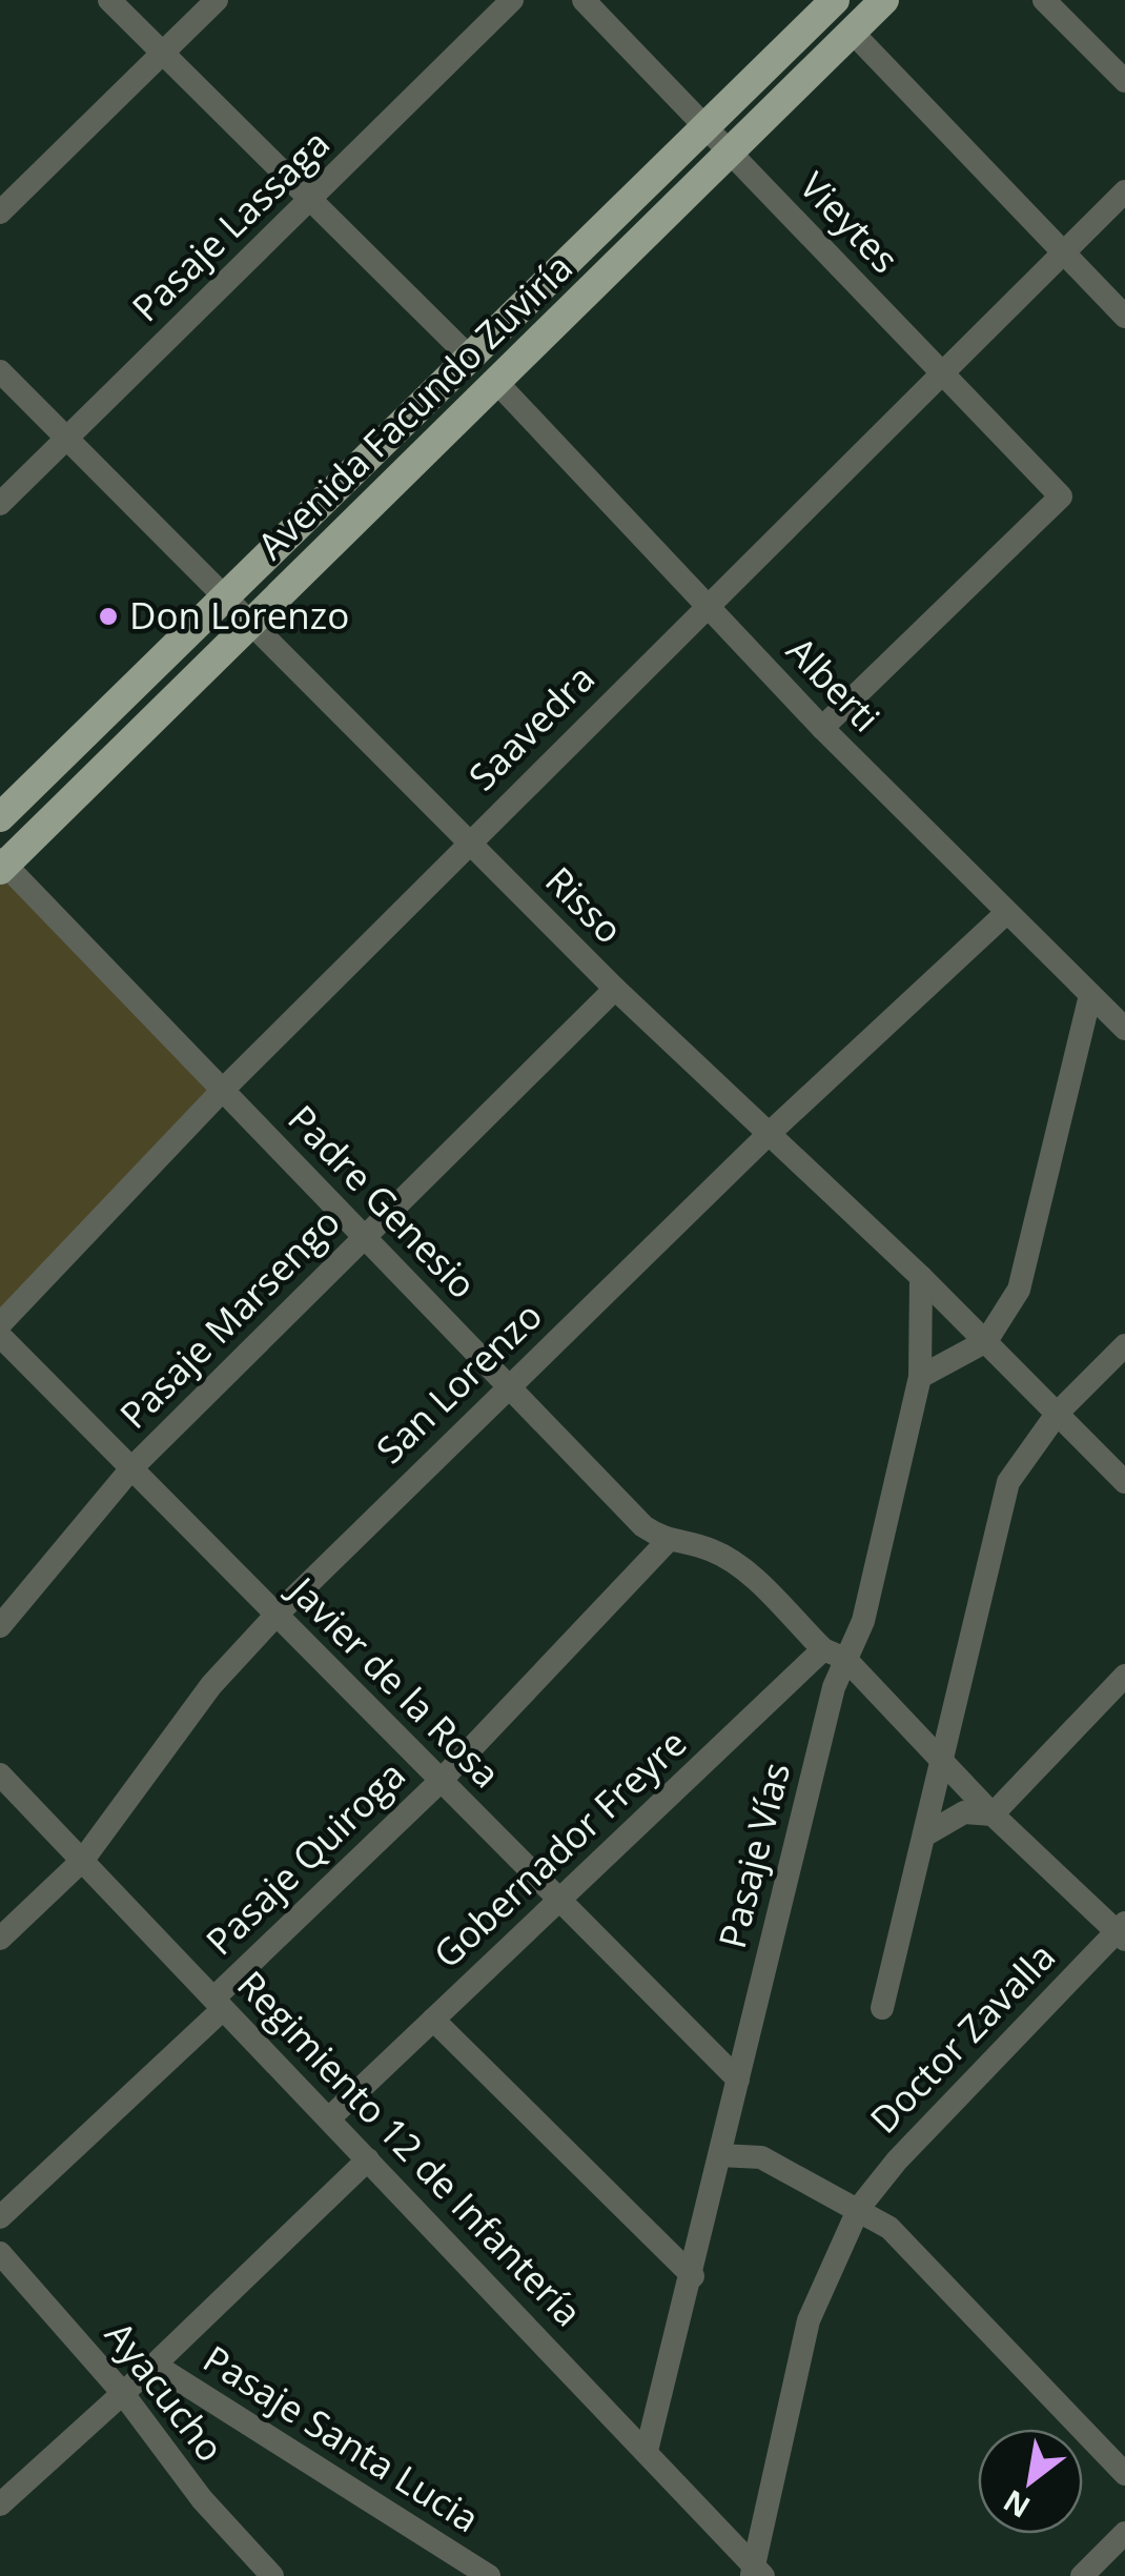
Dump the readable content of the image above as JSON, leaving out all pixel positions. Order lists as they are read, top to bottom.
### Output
{
  "streets": {
    "main road": ["Avenida Facundo Zuviría"],
    "street": [
      "Vieytes",
      "Pasaje Lassaga",
      "Alberti",
      "Saavedra",
      "Risso",
      "Padre Genesio",
      "Pasaje Marsengo",
      "San Lorenzo",
      "Javier de la Rosa",
      "Gobernador Freyre",
      "Pasaje Vías",
      "Pasaje Quiroga",
      "Doctor Zavalla",
      "Regimiento 12 de Infantería",
      "Ayacucho",
      "Pasaje Santa Lucia"
    ]
  },
  "crossings": [
    ["Vieytes", "Avenida Facundo Zuviría"],
    ["Vieytes", "Alberti"],
    ["Vieytes", "Saavedra"],
    ["Pasaje Lassaga", "Risso"],
    ["Avenida Facundo Zuviría", "Alberti"],
    ["Avenida Facundo Zuviría", "Risso"],
    ["Avenida Facundo Zuviría", "Padre Genesio"],
    ["Alberti", "Saavedra"],
    ["Alberti", "San Lorenzo"],
    ["Saavedra", "Risso"],
    ["Saavedra", "Padre Genesio"],
    ["Risso", "Pasaje Marsengo"],
    ["Risso", "San Lorenzo"],
    ["Risso", "Pasaje Vías"],
    ["Padre Genesio", "Pasaje Marsengo"],
    ["Padre Genesio", "San Lorenzo"],
    ["Padre Genesio", "Gobernador Freyre"],
    ["Padre Genesio", "Pasaje Vías"],
    ["Padre Genesio", "Pasaje Quiroga"],
    ["Padre Genesio", "Doctor Zavalla"],
    ["Pasaje Marsengo", "Javier de la Rosa"],
    ["San Lorenzo", "Javier de la Rosa"],
    ["San Lorenzo", "Regimiento 12 de Infantería"],
    ["Javier de la Rosa", "Gobernador Freyre"],
    ["Javier de la Rosa", "Pasaje Vías"],
    ["Javier de la Rosa", "Pasaje Quiroga"],
    ["Gobernador Freyre", "Pasaje Vías"],
    ["Gobernador Freyre", "Regimiento 12 de Infantería"],
    ["Pasaje Vías", "Regimiento 12 de Infantería"],
    ["Pasaje Quiroga", "Regimiento 12 de Infantería"]
  ],
  "places": ["Don Lorenzo"],
  "north": "bottom left"
}
